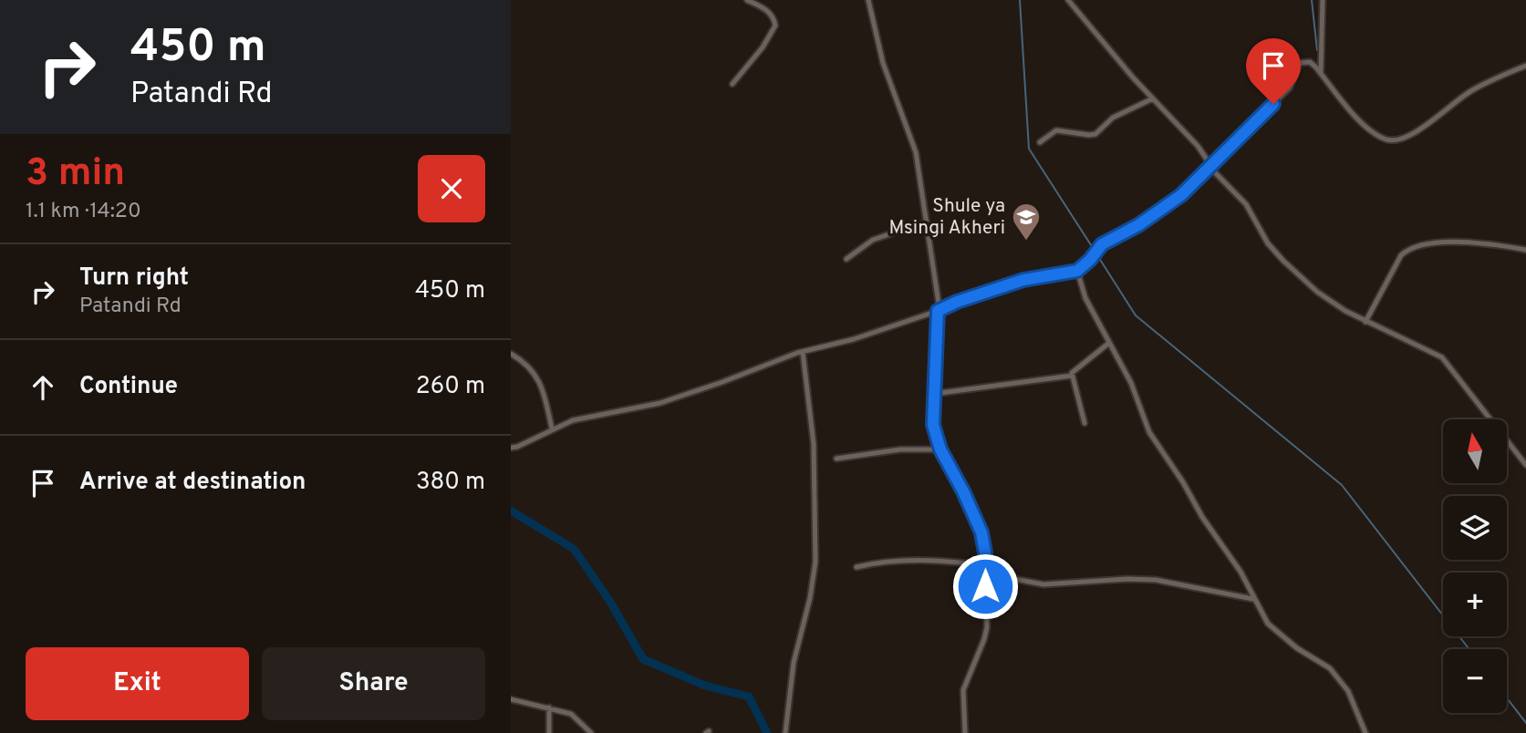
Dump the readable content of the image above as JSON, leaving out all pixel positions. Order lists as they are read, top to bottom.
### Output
{
  "places": {
    "school or university": ["Shule ya Msingi Akheri"]
  },
  "north": "top",
  "page": {
    "turn": ["450 m", "Patandi Rd"],
    "heading": ["3 min", "1.1 km · 14:20"],
    "list": [
      {
        "name": "Turn right",
        "note": "Patandi Rd",
        "value": "450 m"
      },
      {
        "name": "Continue",
        "value": "260 m"
      },
      {
        "name": "Arrive at destination",
        "value": "380 m"
      }
    ],
    "map_buttons": ["+", "−"],
    "buttons": ["Exit", "Share"]
  }
}
